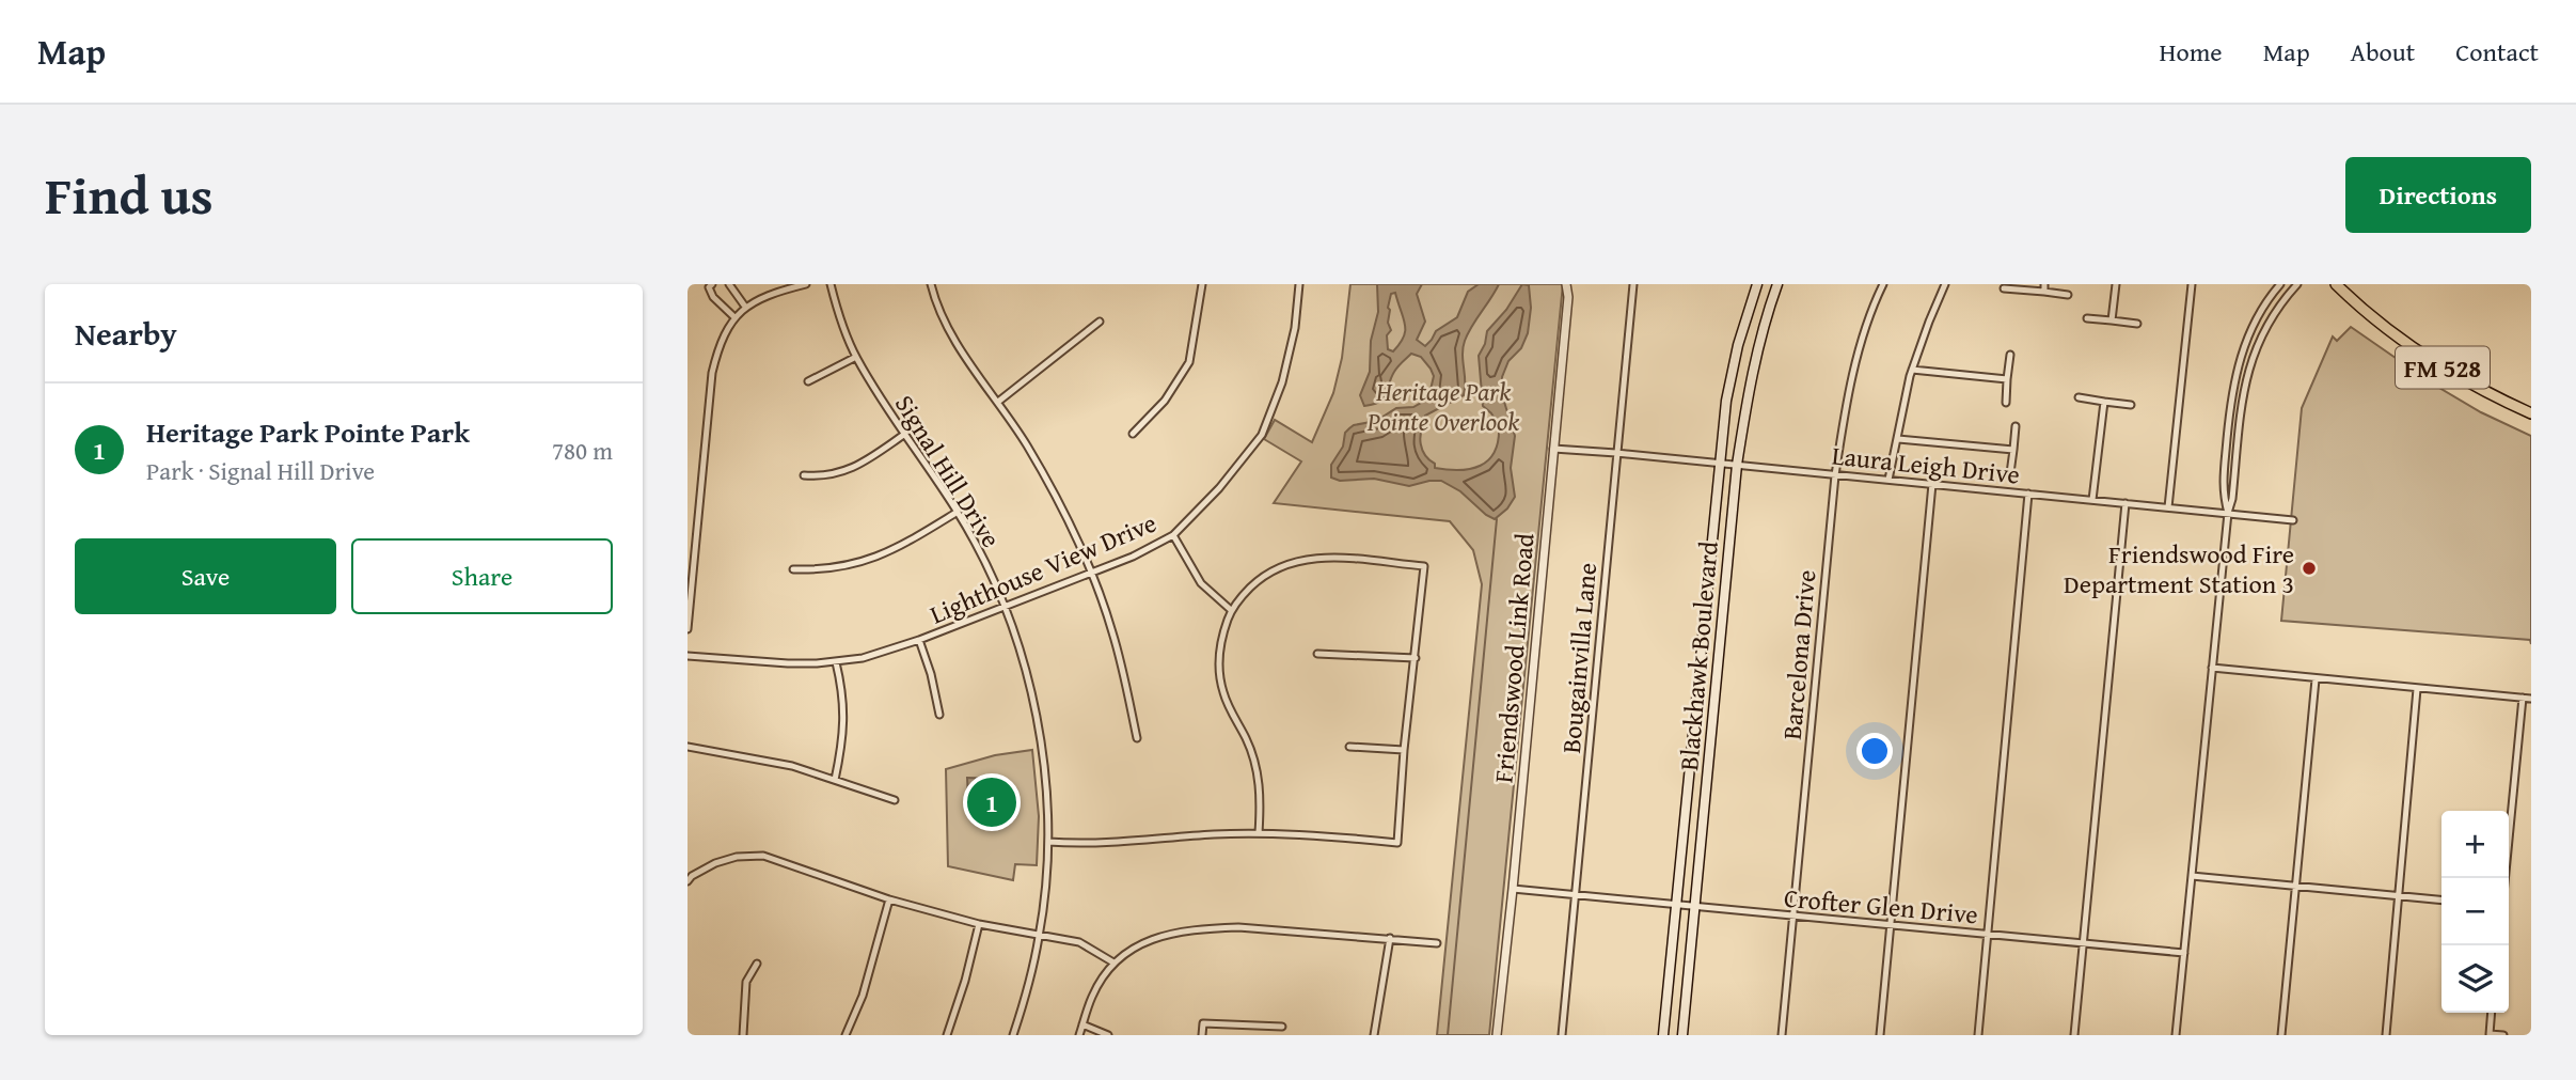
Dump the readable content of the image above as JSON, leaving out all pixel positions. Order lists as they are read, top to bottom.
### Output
{
  "streets": {
    "main road": ["FM 528", "Blackhawk Boulevard"],
    "street": [
      "Laura Leigh Drive",
      "Signal Hill Drive",
      "Lighthouse View Drive",
      "Barcelona Drive",
      "Friendswood Link Road",
      "Bougainvilla Lane",
      "Crofter Glen Drive"
    ]
  },
  "crossings": [
    ["Laura Leigh Drive", "Barcelona Drive"],
    ["Laura Leigh Drive", "Blackhawk Boulevard"],
    ["Laura Leigh Drive", "Friendswood Link Road"],
    ["Laura Leigh Drive", "Bougainvilla Lane"],
    ["Signal Hill Drive", "Lighthouse View Drive"],
    ["Barcelona Drive", "Crofter Glen Drive"],
    ["Blackhawk Boulevard", "Crofter Glen Drive"],
    ["Friendswood Link Road", "Crofter Glen Drive"],
    ["Bougainvilla Lane", "Crofter Glen Drive"]
  ],
  "parks": ["Heritage Park Pointe Overlook"],
  "places": ["Friendswood Fire Department Station 3"],
  "page": {
    "header": "Map",
    "nav": [
      "Home",
      "Map",
      "About",
      "Contact"
    ],
    "title": "Find us",
    "buttons": [
      "Directions",
      ["Save", "Share"]
    ],
    "heading": "Nearby",
    "list": [
      {
        "mark": "1",
        "name": "Heritage Park Pointe Park",
        "note": "Park · Signal Hill Drive",
        "value": "780 m"
      }
    ],
    "pins": "1",
    "map_buttons": ["+", "−"]
  }
}
